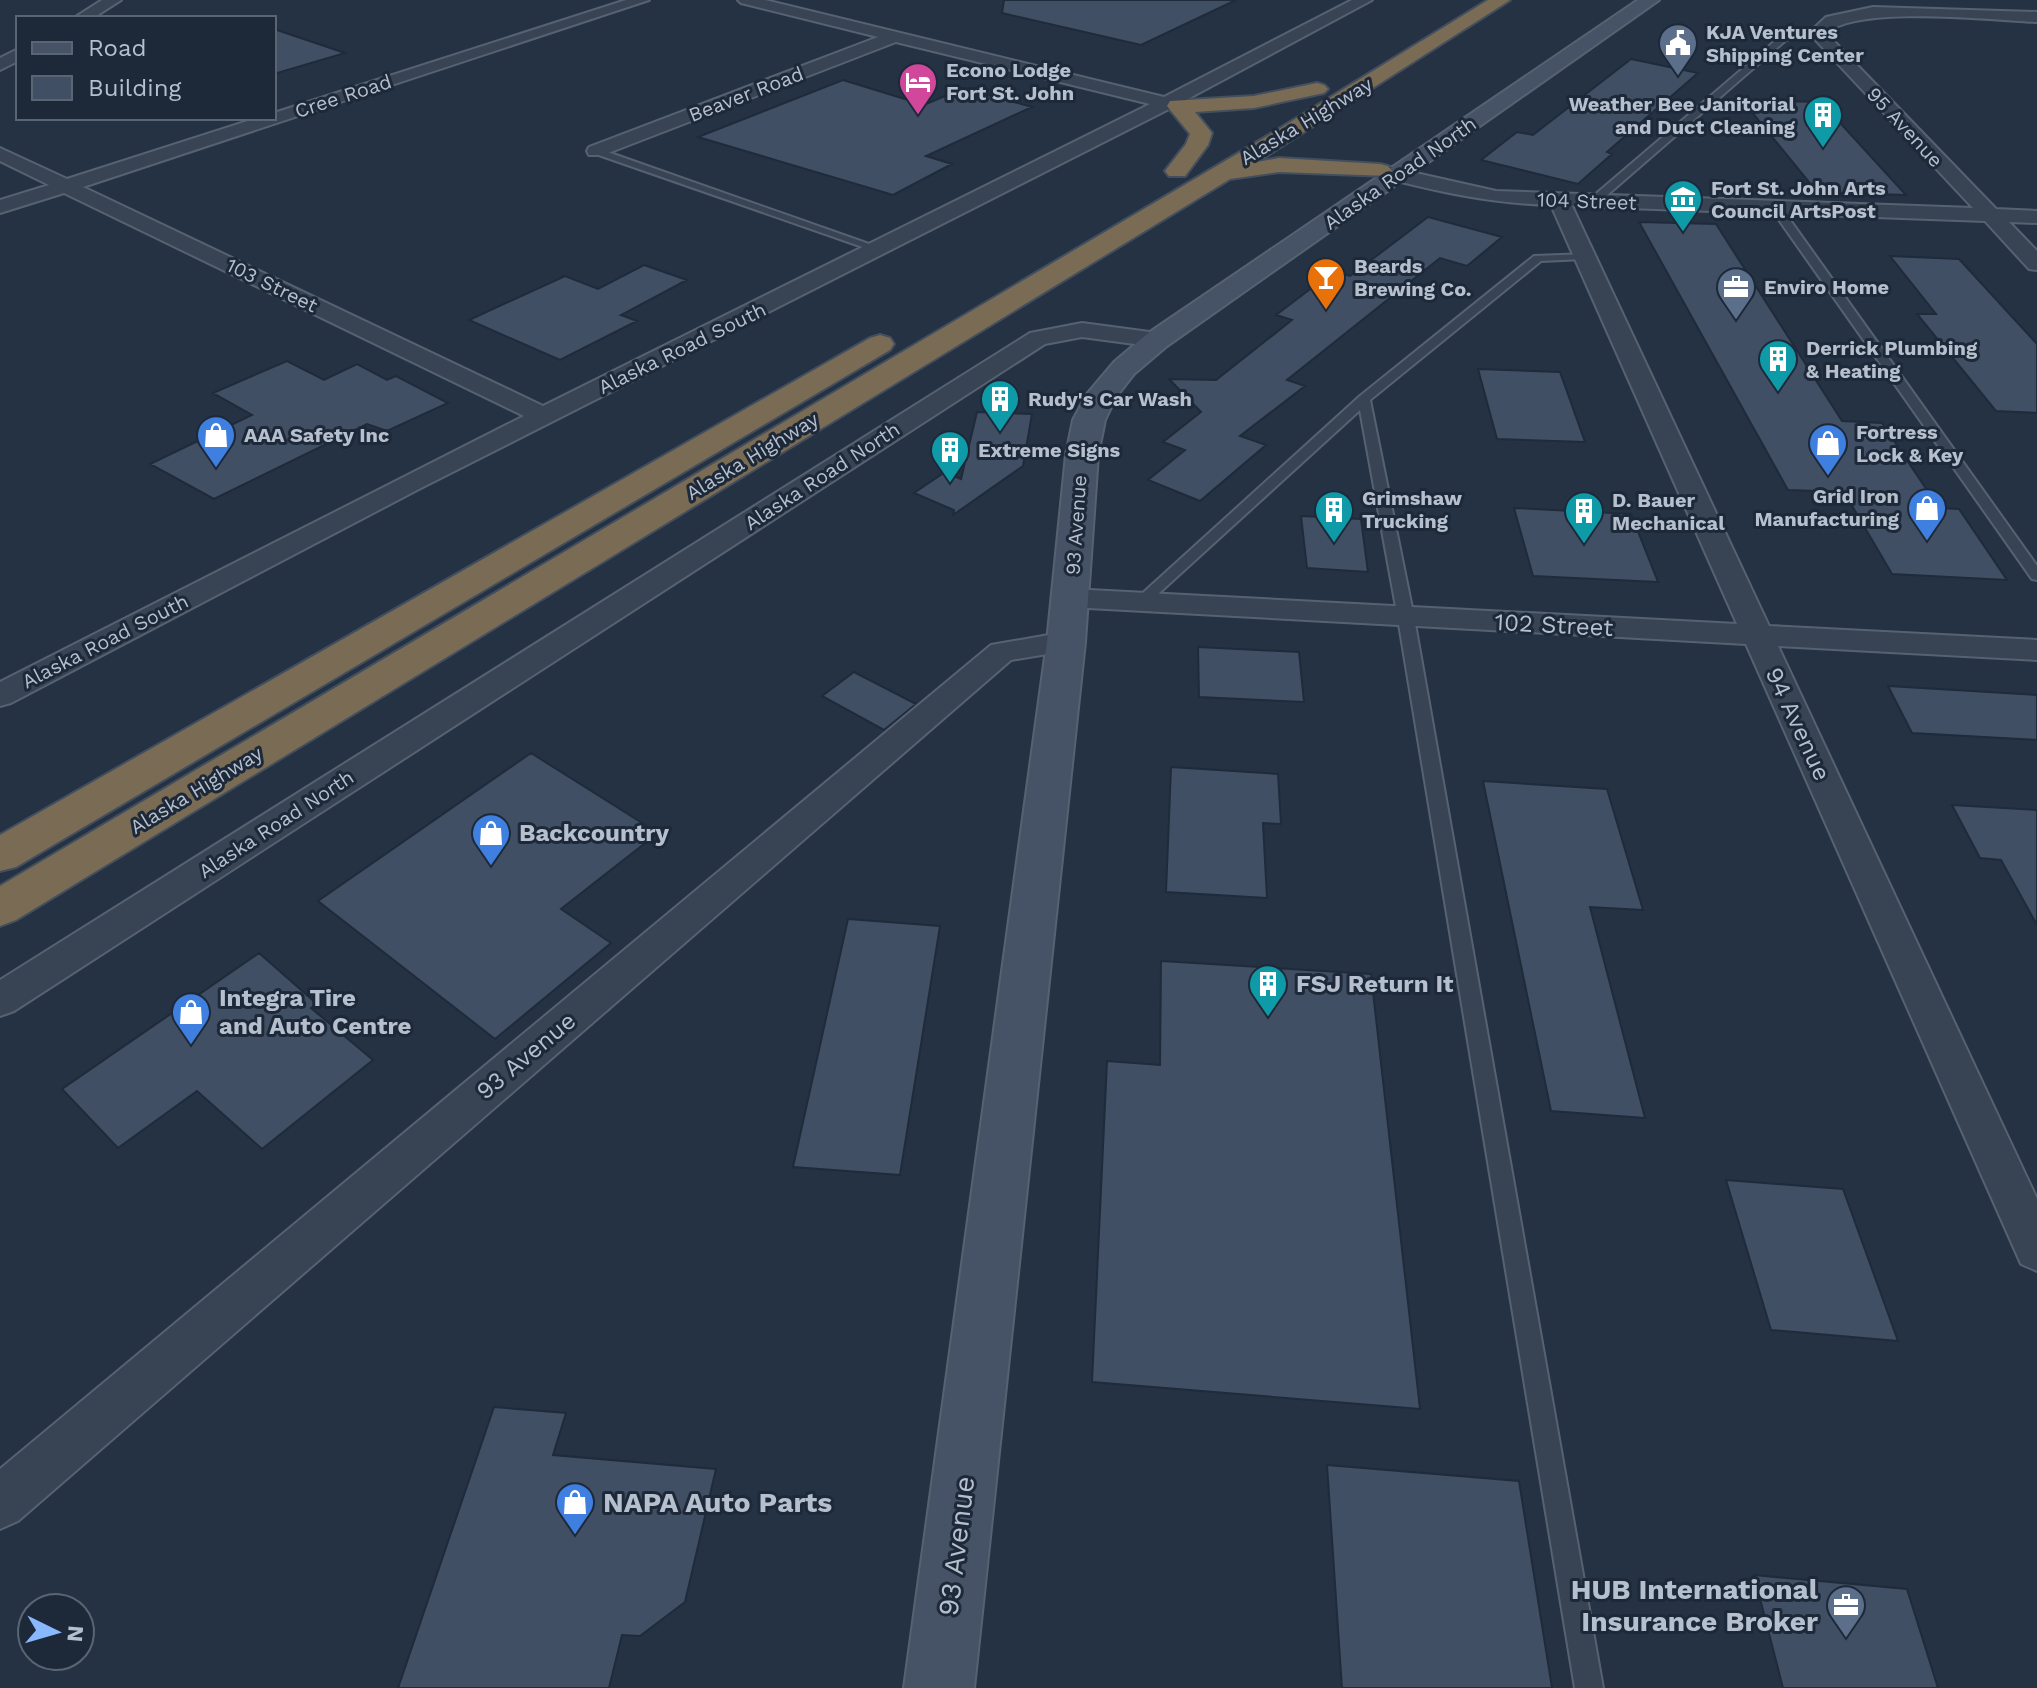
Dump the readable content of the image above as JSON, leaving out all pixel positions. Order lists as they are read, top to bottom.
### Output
{
  "streets": {
    "highway": ["Alaska Highway"],
    "street": [
      "Beaver Road",
      "Cree Road",
      "95 Avenue",
      "Alaska Road North",
      "104 Street",
      "103 Street",
      "Alaska Road South",
      "93 Avenue",
      "102 Street",
      "94 Avenue"
    ]
  },
  "crossings": [
    ["Cree Road", "103 Street"],
    ["Alaska Highway", "Alaska Road South"],
    ["95 Avenue", "104 Street"],
    ["Alaska Road North", "104 Street"],
    ["Alaska Road North", "93 Avenue"],
    ["104 Street", "94 Avenue"],
    ["103 Street", "Alaska Road South"],
    ["93 Avenue", "102 Street"],
    ["102 Street", "94 Avenue"]
  ],
  "places": {
    "public building": ["KJA Ventures Shipping Center"],
    "hotel": ["Econo Lodge Fort St. John"],
    "building": [
      "Weather Bee Janitorial and Duct Cleaning",
      "Derrick Plumbing & Heating",
      "Rudy's Car Wash",
      "Extreme Signs",
      "Grimshaw Trucking",
      "D. Bauer Mechanical",
      "FSJ Return It"
    ],
    "museum": ["Fort St. John Arts Council ArtsPost"],
    "bar": ["Beards Brewing Co."],
    "office": ["Enviro Home", "HUB International Insurance Broker"],
    "shop": [
      "AAA Safety Inc",
      "Fortress Lock & Key",
      "Grid Iron Manufacturing",
      "Backcountry",
      "Integra Tire and Auto Centre",
      "NAPA Auto Parts"
    ]
  },
  "legend": ["Road", "Building"],
  "north": "right"
}
